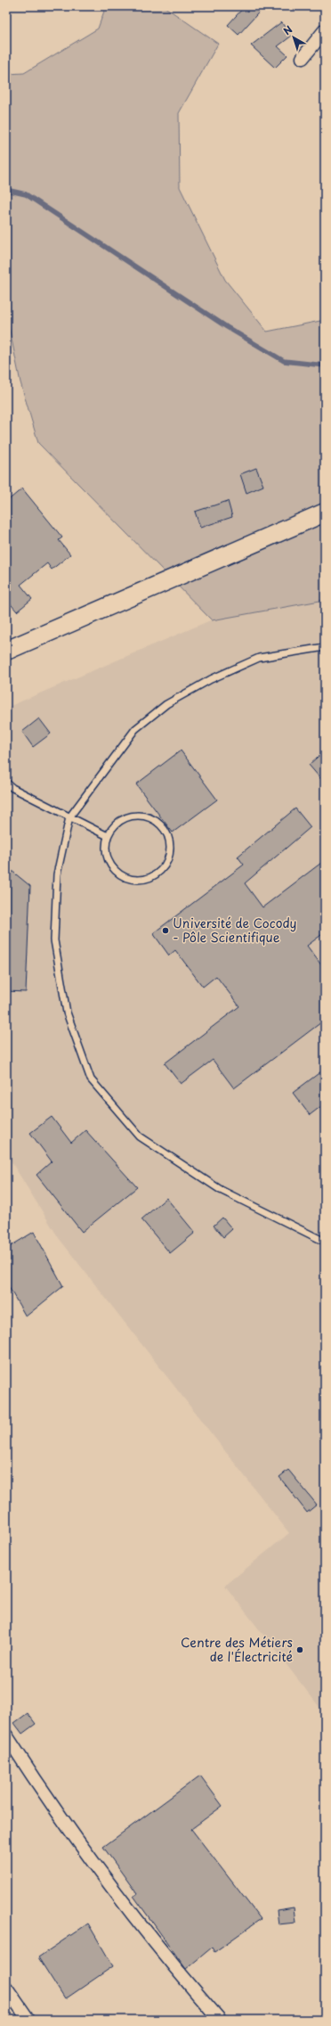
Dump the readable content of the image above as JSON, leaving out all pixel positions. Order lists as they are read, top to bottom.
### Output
{
  "places": ["Université de Cocody - Pôle Scientifique", "Centre des Métiers de l'Électricité"],
  "north": "top left"
}
